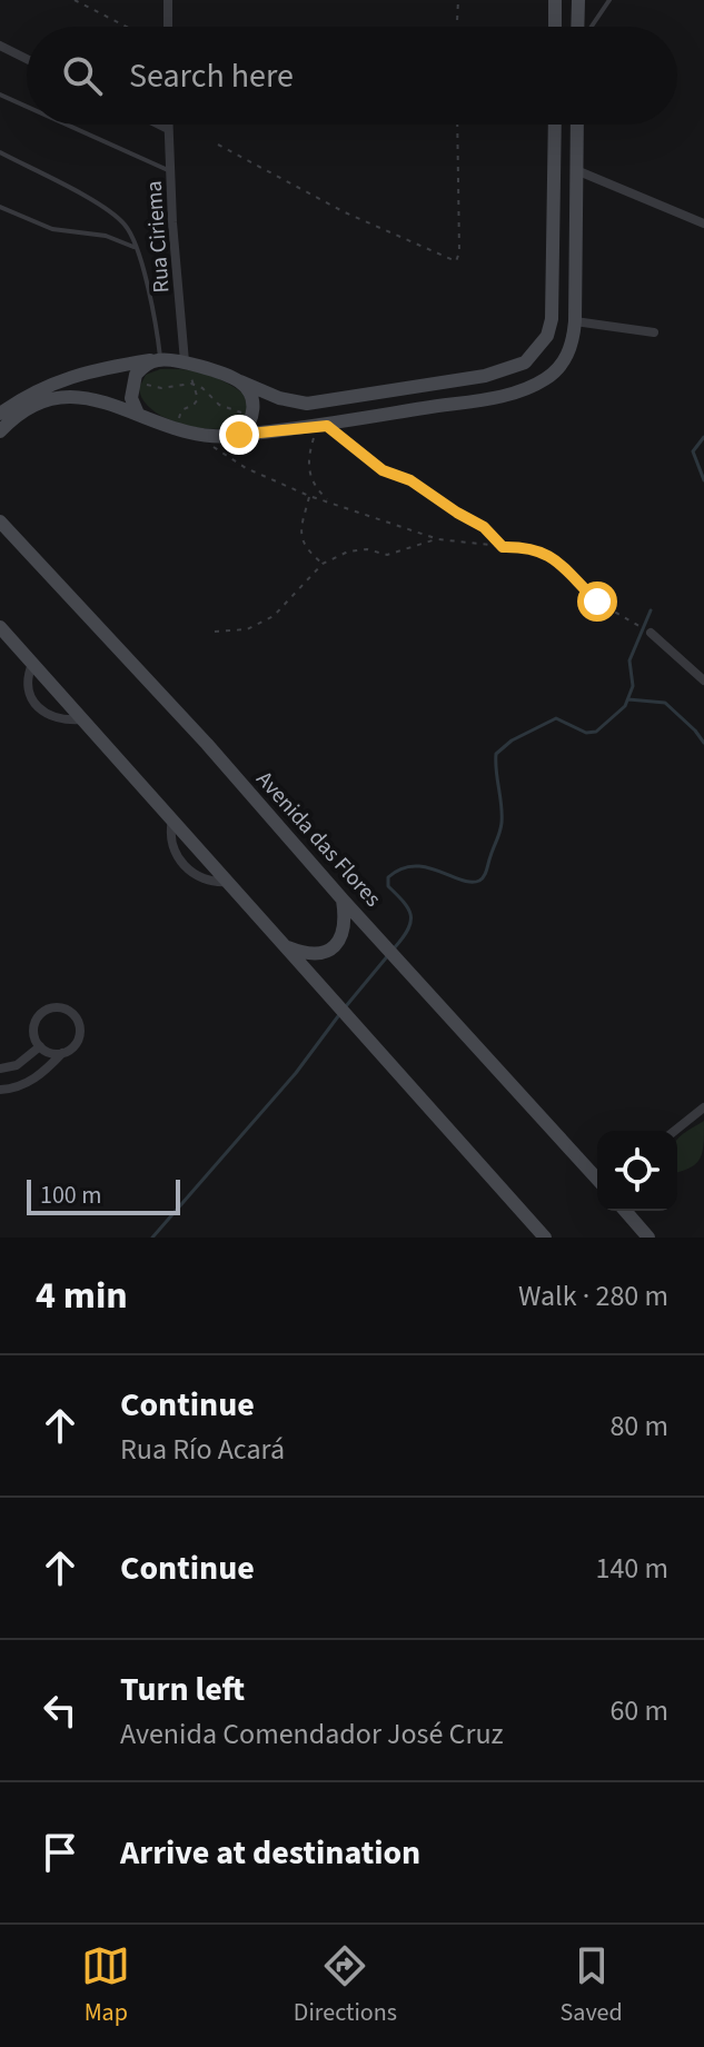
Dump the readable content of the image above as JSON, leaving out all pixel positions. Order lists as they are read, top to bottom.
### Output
{
  "streets": {
    "main road": ["Avenida das Flores"],
    "street": ["Rua Ciriema"]
  },
  "scale_bar": "100 m",
  "page": {
    "search": "Search here",
    "scale": "100 m",
    "heading": ["4 min", "Walk · 280 m"],
    "list": [
      ["Continue", "Rua Río Acará", "80 m"],
      ["Continue", "140 m"],
      ["Turn left", "Avenida Comendador José Cruz", "60 m"],
      "Arrive at destination"
    ],
    "nav": ["Map", "Directions", "Saved"]
  }
}
